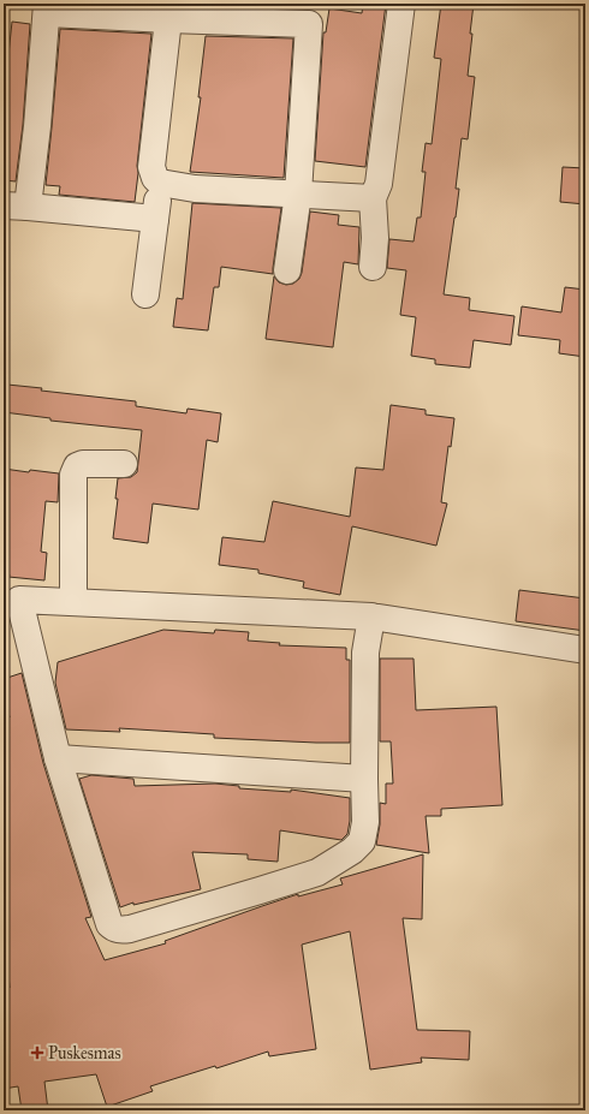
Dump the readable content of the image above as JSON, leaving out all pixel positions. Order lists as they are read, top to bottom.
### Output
{
  "places": {
    "health": ["Puskesmas"]
  }
}
